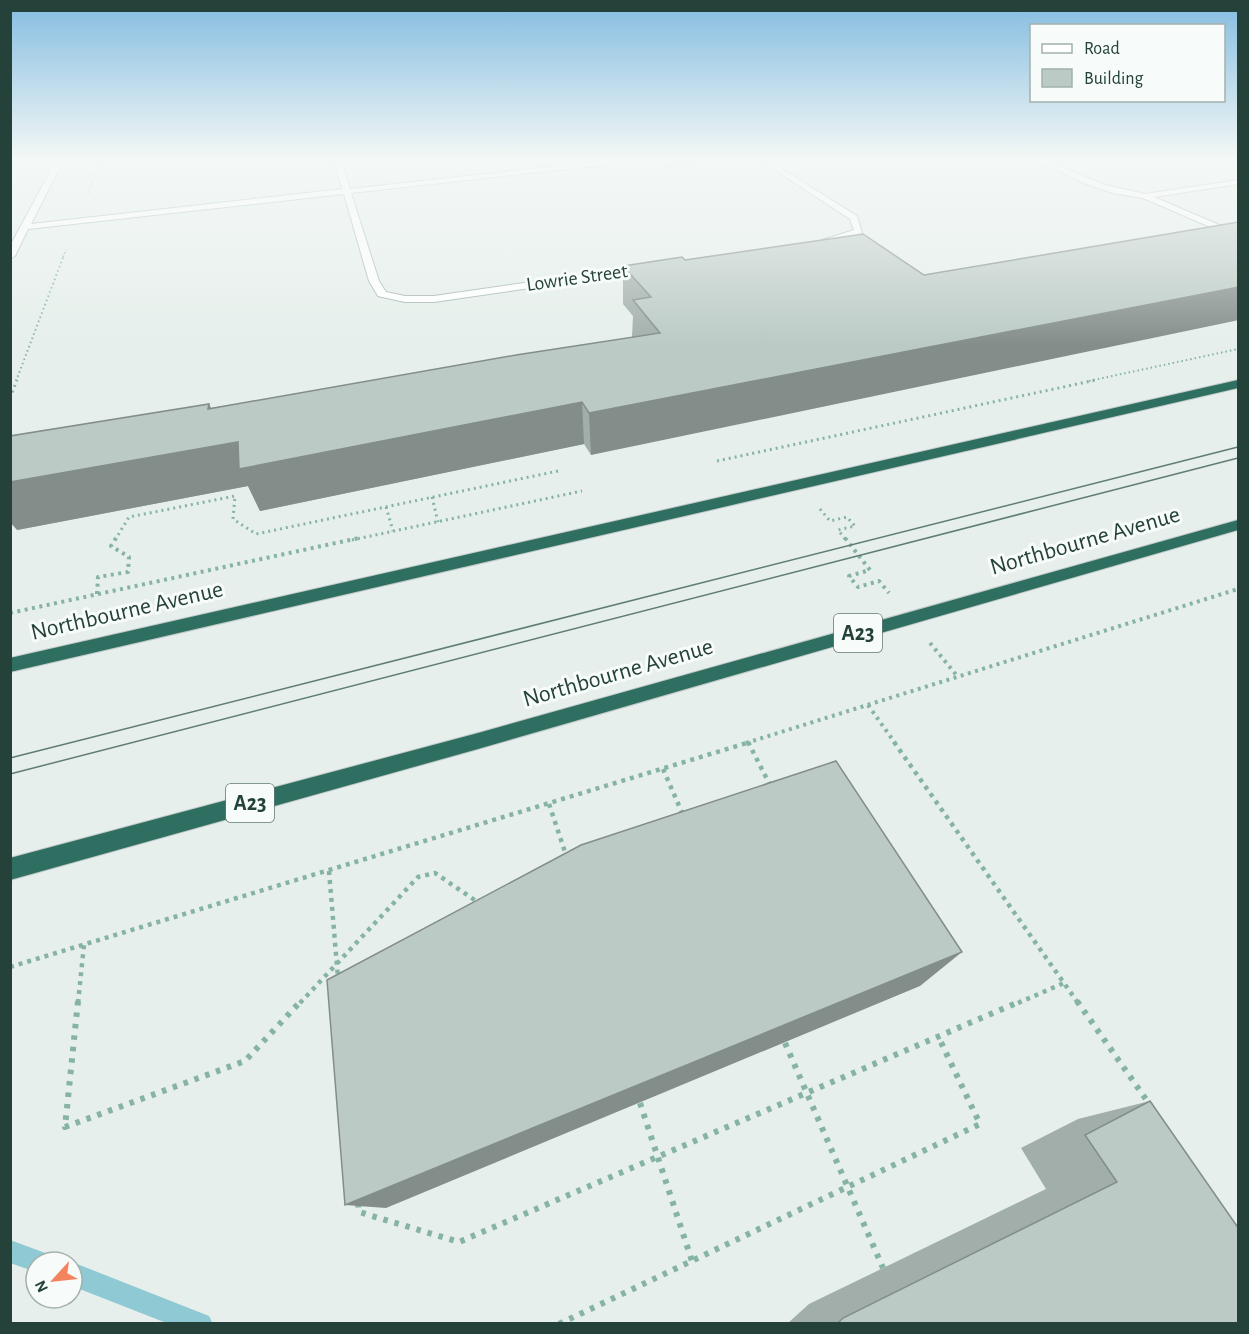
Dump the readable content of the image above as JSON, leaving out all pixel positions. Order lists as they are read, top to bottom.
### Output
{
  "streets": {
    "highway": ["Northbourne Avenue", "A23"],
    "street": ["Lowrie Street"]
  },
  "legend": ["Road", "Building"],
  "north": "bottom left"
}
